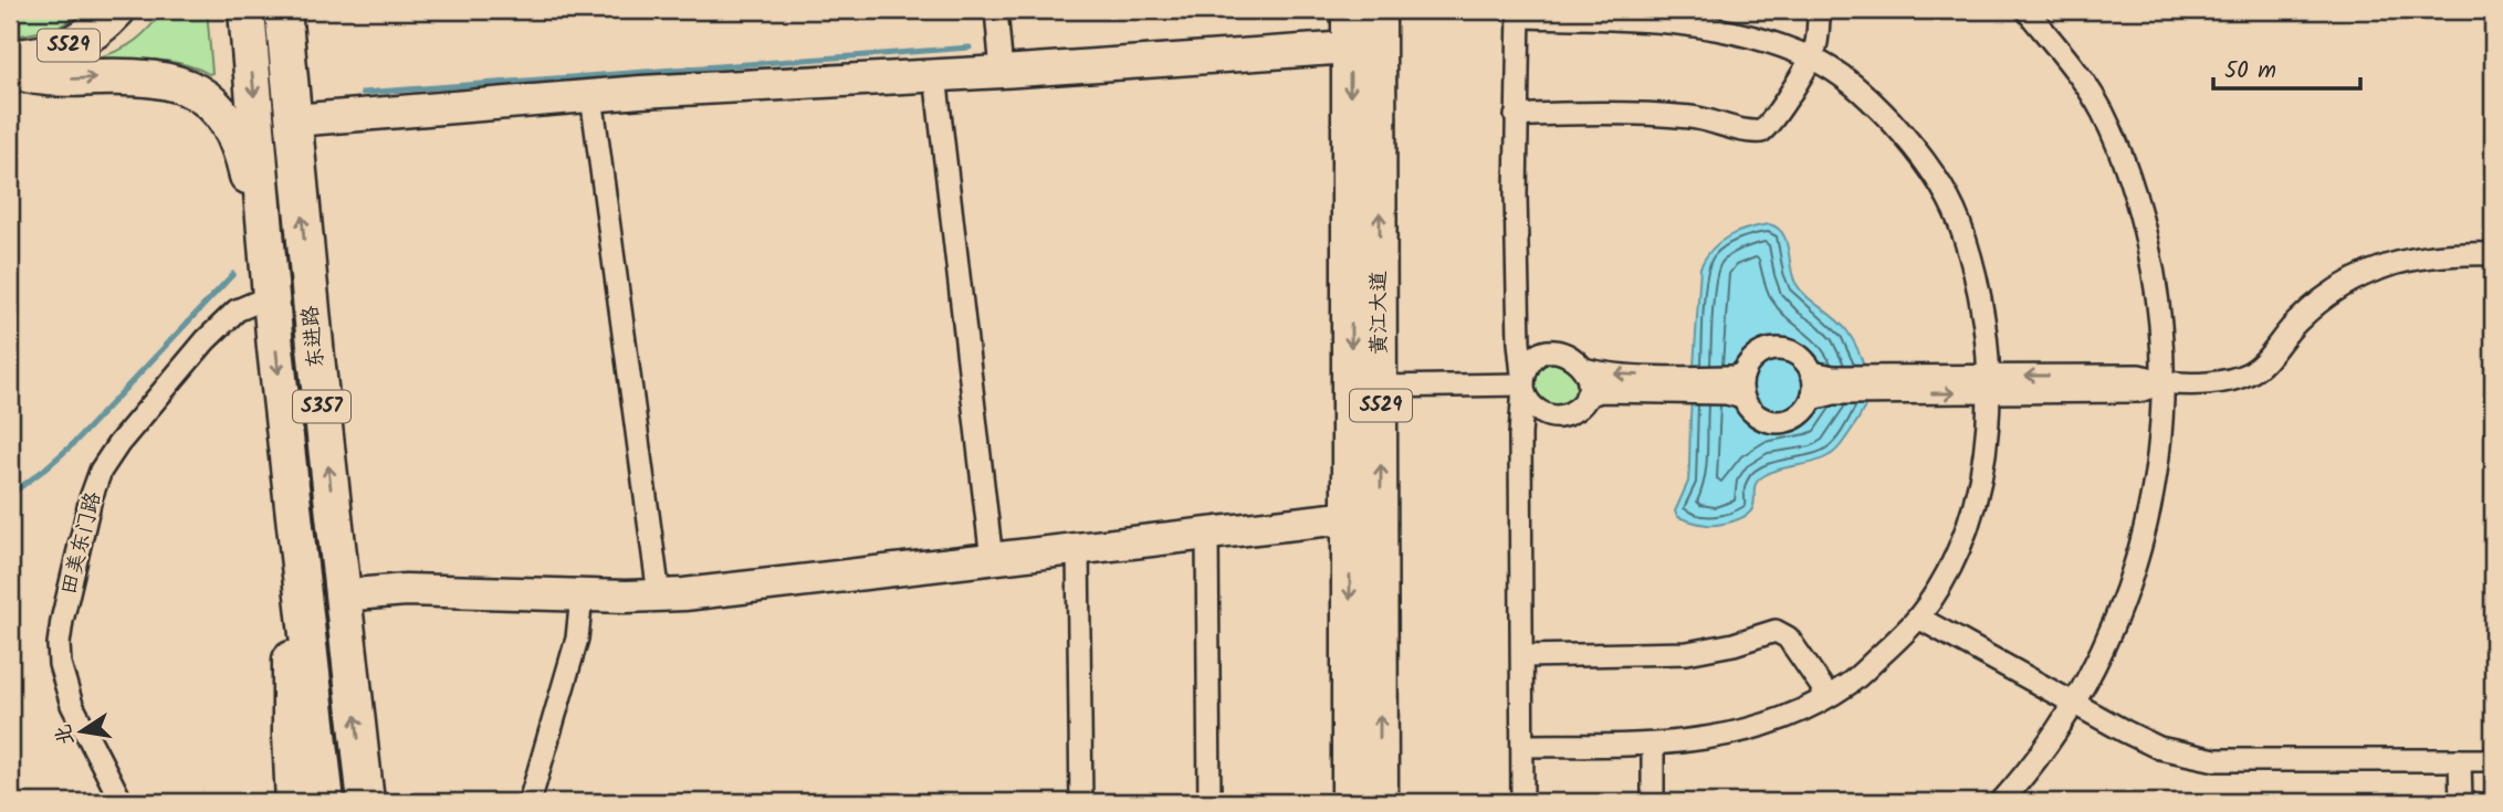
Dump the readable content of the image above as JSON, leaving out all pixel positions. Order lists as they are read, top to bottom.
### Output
{
  "streets": {
    "main road": [
      "S529",
      "黄江大道",
      "东进路",
      "S357"
    ],
    "street": ["田美东门路"]
  },
  "crossings": [
    ["东进路", "田美东门路"]
  ],
  "scale_bar": "50 m",
  "north": "left"
}
